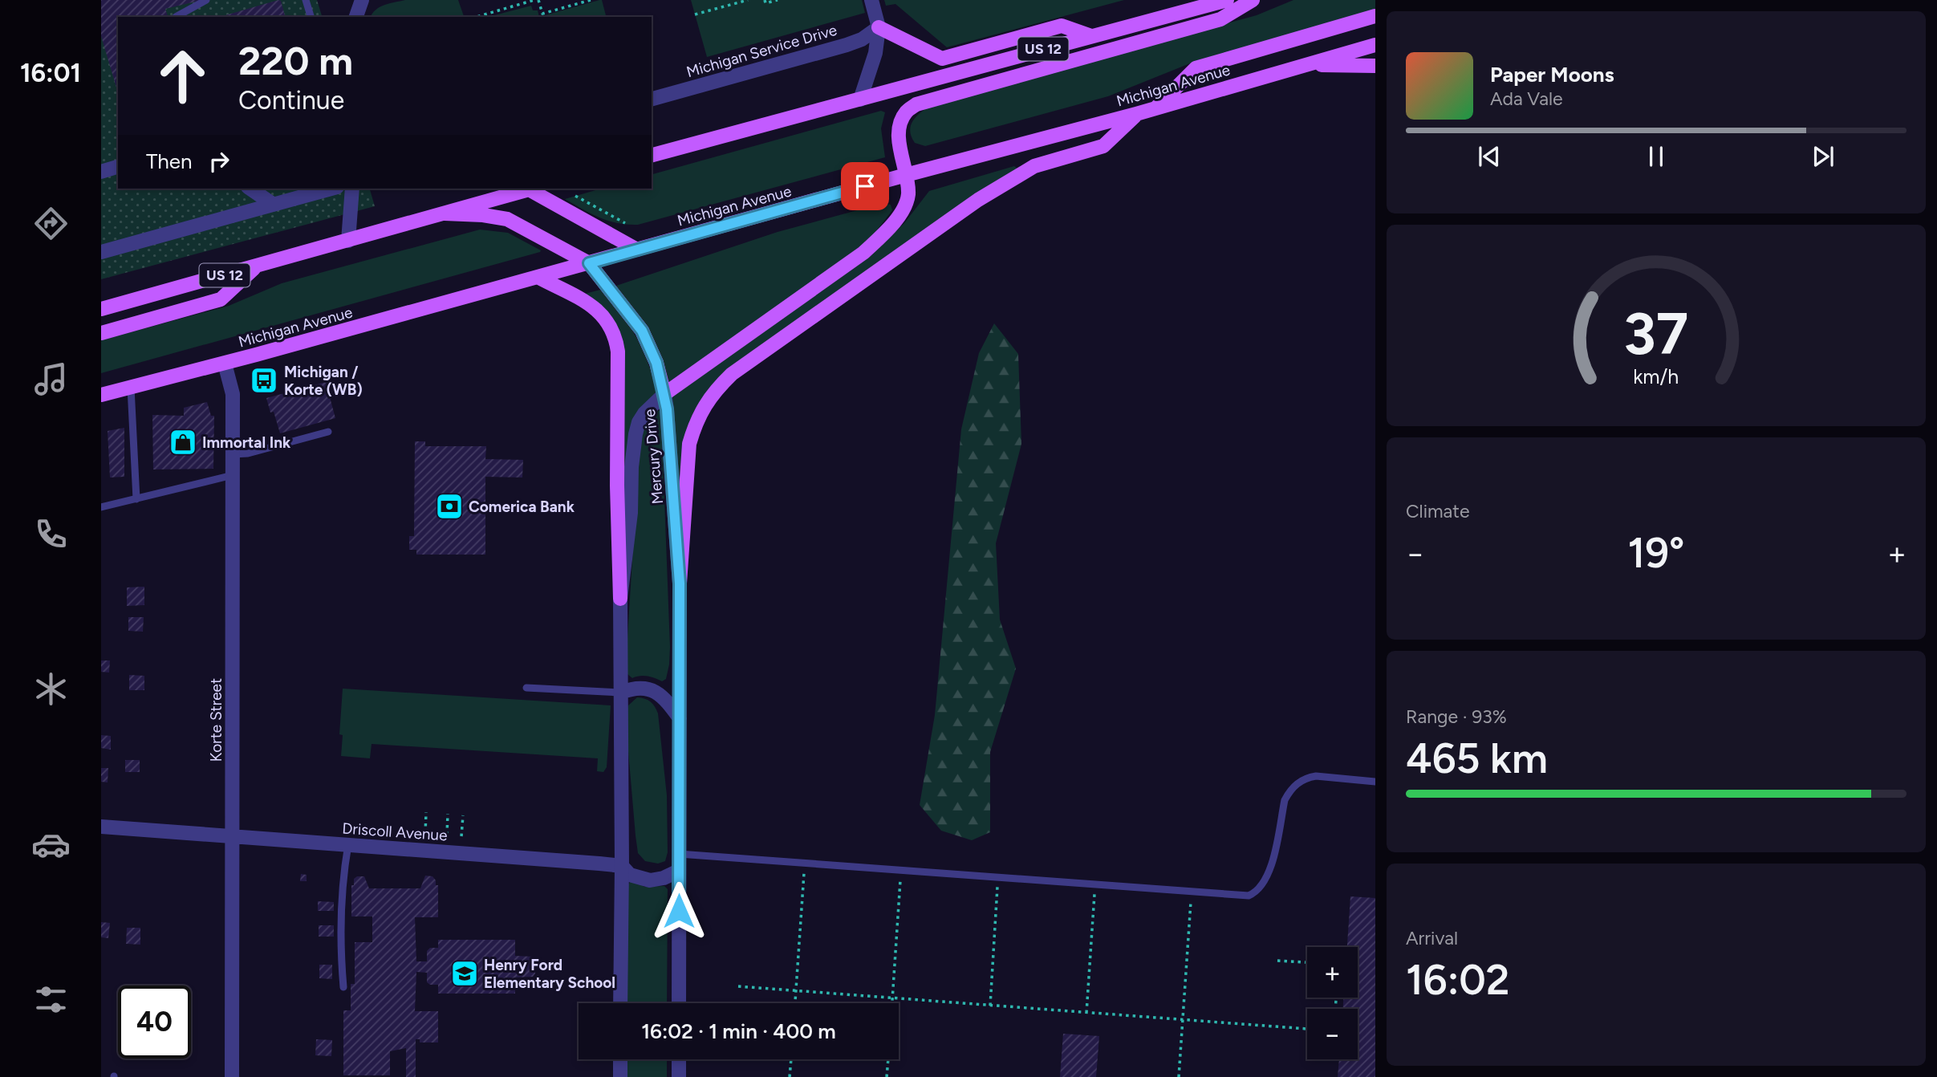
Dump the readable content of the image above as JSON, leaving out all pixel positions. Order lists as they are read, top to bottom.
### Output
{
  "streets": {
    "main road": ["US 12", "Michigan Avenue"],
    "street": [
      "Michigan Service Drive",
      "Mercury Drive",
      "Korte Street",
      "Driscoll Avenue"
    ]
  },
  "crossings": [
    ["Michigan Avenue", "Korte Street"],
    ["Mercury Drive", "Driscoll Avenue"],
    ["Korte Street", "Driscoll Avenue"]
  ],
  "places": {
    "bus stop": ["Michigan / Korte (WB)"],
    "shop": ["Immortal Ink"],
    "bank": ["Comerica Bank"],
    "school or university": ["Henry Ford Elementary School"]
  },
  "page": {
    "tabs": "16:01",
    "turn": ["220 m", "Continue"],
    "song": ["Paper Moons", "Ada Vale"],
    "then": "Then",
    "tile": [
      "Climate",
      ["Range · 93%", "465 km"],
      ["Arrival", "16:02"]
    ],
    "heat": ["−", "19°", "+"],
    "map_buttons": ["+", "−"],
    "limit": "40",
    "trip": "16:02 · 1 min · 400 m",
    "gauge": ["37", "km/h"]
  }
}
